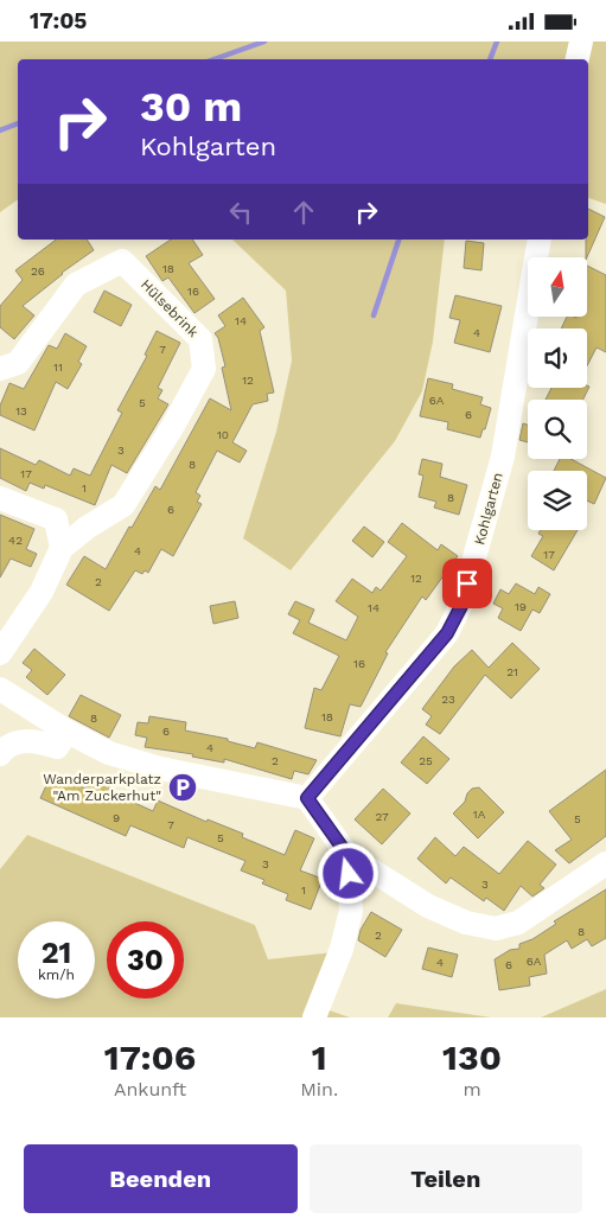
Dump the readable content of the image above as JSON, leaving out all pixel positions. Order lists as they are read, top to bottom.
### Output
{
  "streets": {
    "street": ["Hülsebrink", "Kohlgarten"]
  },
  "places": {
    "parking": ["Wanderparkplatz \"Am Zuckerhut\""]
  },
  "house_numbers": [
    "18",
    "26",
    "16",
    "14",
    "4",
    "7",
    "11",
    "12",
    "6A",
    "5",
    "13",
    "6",
    "10",
    "3",
    "8",
    "17",
    "1",
    "8",
    "6",
    "42",
    "4",
    "17",
    "12",
    "2",
    "19",
    "14",
    "16",
    "21",
    "23",
    "18",
    "8",
    "6",
    "4",
    "2",
    "25",
    "1A",
    "27",
    "9",
    "5",
    "7",
    "5",
    "3",
    "3",
    "1",
    "8",
    "2",
    "6A",
    "4",
    "6"
  ],
  "north": "top",
  "page": {
    "status": "17:05",
    "turn": ["30 m", "Kohlgarten"],
    "speed": "21 km/h",
    "limit": "30",
    "eta": [
      "17:06",
      "Ankunft",
      "1",
      "Min.",
      "130",
      "m"
    ],
    "buttons": ["Beenden", "Teilen"]
  }
}
